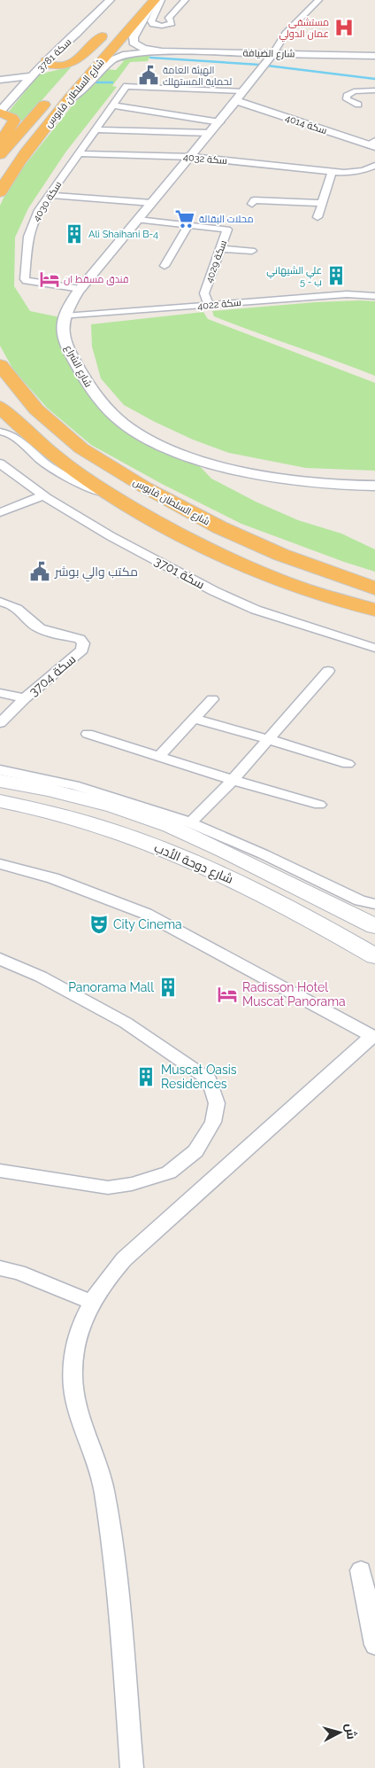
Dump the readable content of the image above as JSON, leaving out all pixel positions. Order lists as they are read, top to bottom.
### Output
{
  "streets": {
    "highway": ["شارع السلطان قابوس"],
    "main road": ["شارع دوحة الأدب"],
    "street": [
      "شارع الضيافة",
      "سكة 3781",
      "سكة 4014",
      "سكة 4032",
      "سكة 4030",
      "سكة 4029",
      "سكة 4022",
      "شارع الشراع",
      "سكة 3701",
      "سكة 3704"
    ]
  },
  "crossings": [
    ["سكة 4014", "سكة 4030"],
    ["سكة 4032", "سكة 4030"],
    ["سكة 4029", "سكة 4022"],
    ["سكة 4022", "شارع الشراع"]
  ],
  "places": {
    "hospital": ["مستشفى عمان الدولي"],
    "public building": ["الهيئة العامة لحماية المستهلك", "مكتب والي بوشر"],
    "supermarket": ["محلات البقالة"],
    "building": [
      "Ali Shaihani B-4",
      "علي الشيهاني ب - 5",
      "Panorama Mall",
      "Muscat Oasis Residences"
    ],
    "hotel": ["فندق مسقط ان", "Radisson Hotel Muscat Panorama"],
    "theatre": ["City Cinema"]
  },
  "north": "right"
}
